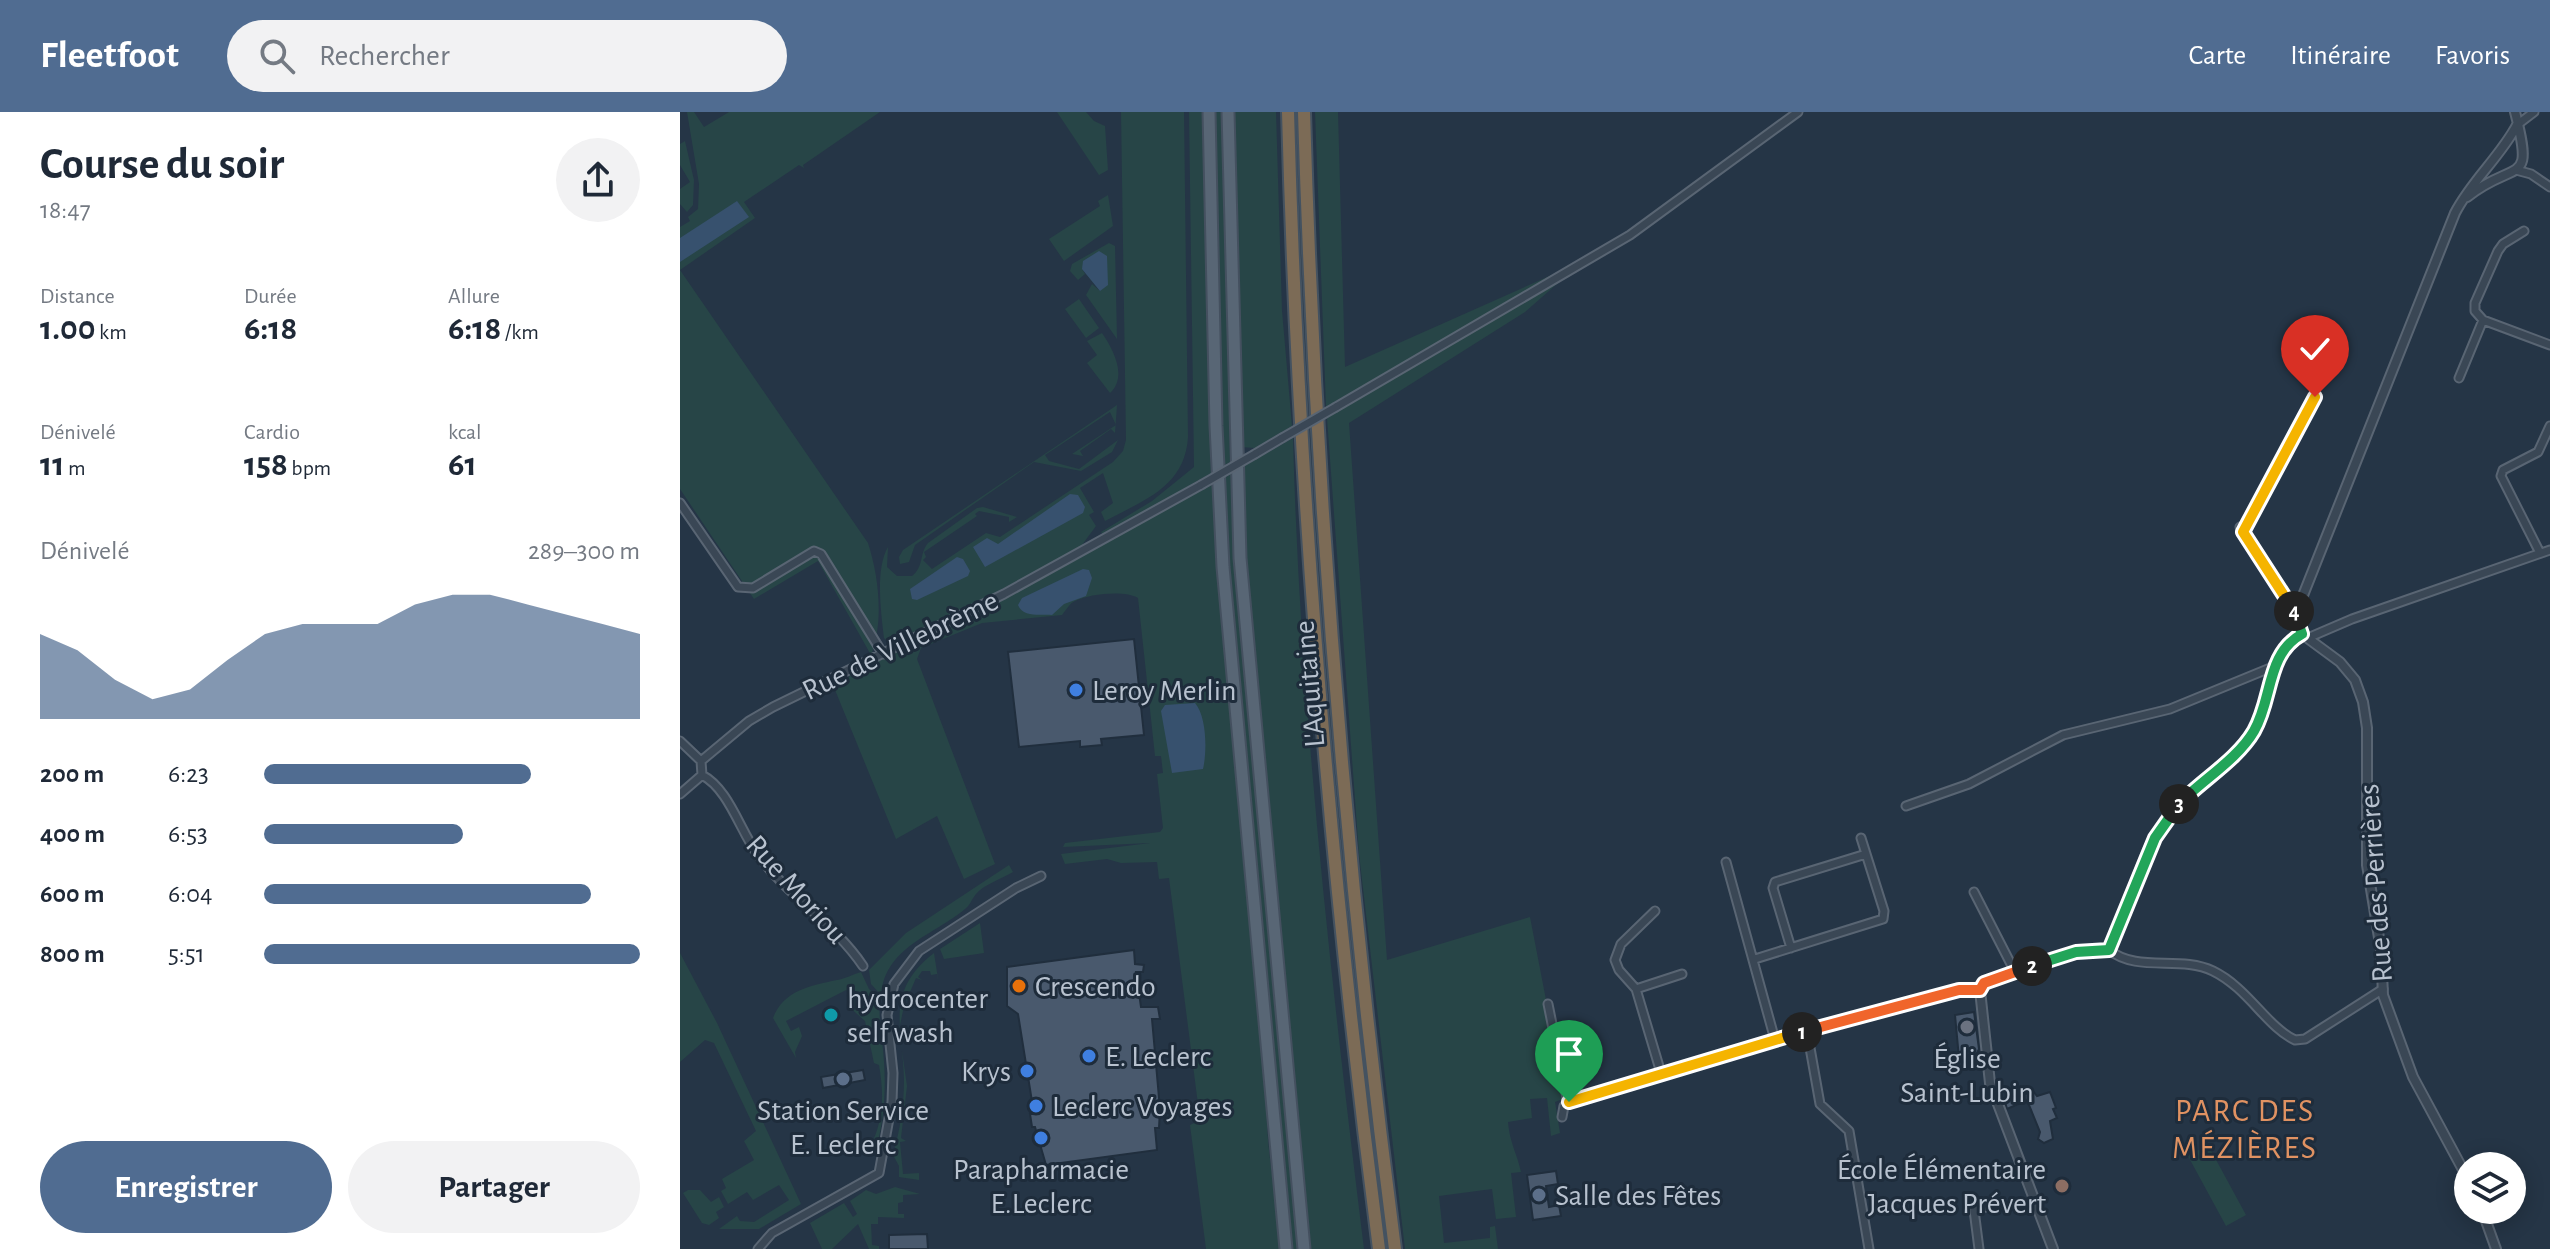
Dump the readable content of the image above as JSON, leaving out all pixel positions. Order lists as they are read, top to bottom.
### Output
{
  "streets": {
    "highway": ["L'Aquitaine"],
    "street": ["Rue de Villebrème", "Rue des Perrières", "Rue Moriou"]
  },
  "districts": ["PARC DES MÉZIÈRES"],
  "places": [
    "Leroy Merlin",
    "Crescendo",
    "hydrocenter self wash",
    "Église Saint-Lubin",
    "E. Leclerc",
    "Krys",
    "Station Service E. Leclerc",
    "Leclerc Voyages",
    "Parapharmacie E.Leclerc",
    "École Élémentaire Jacques Prévert",
    "Salle des Fêtes"
  ],
  "page": {
    "header": "Fleetfoot",
    "search": "Rechercher",
    "nav": ["Carte", "Itinéraire", "Favoris"],
    "heading": ["Course du soir", "18:47"],
    "stats": [
      ["Distance", "1.00 km"],
      ["Durée", "6:18"],
      ["Allure", "6:18 /km"],
      ["Dénivelé", "11 m"],
      ["Cardio", "158 bpm"],
      ["kcal", "61"]
    ],
    "chart": ["Dénivelé", "289–300 m"],
    "pins": [
      "4",
      "3",
      "2",
      "1"
    ],
    "list": [
      {
        "name": "200 m",
        "note": "6:23"
      },
      {
        "name": "400 m",
        "note": "6:53"
      },
      {
        "name": "600 m",
        "note": "6:04"
      },
      {
        "name": "800 m",
        "note": "5:51"
      }
    ],
    "buttons": ["Enregistrer", "Partager"]
  }
}
